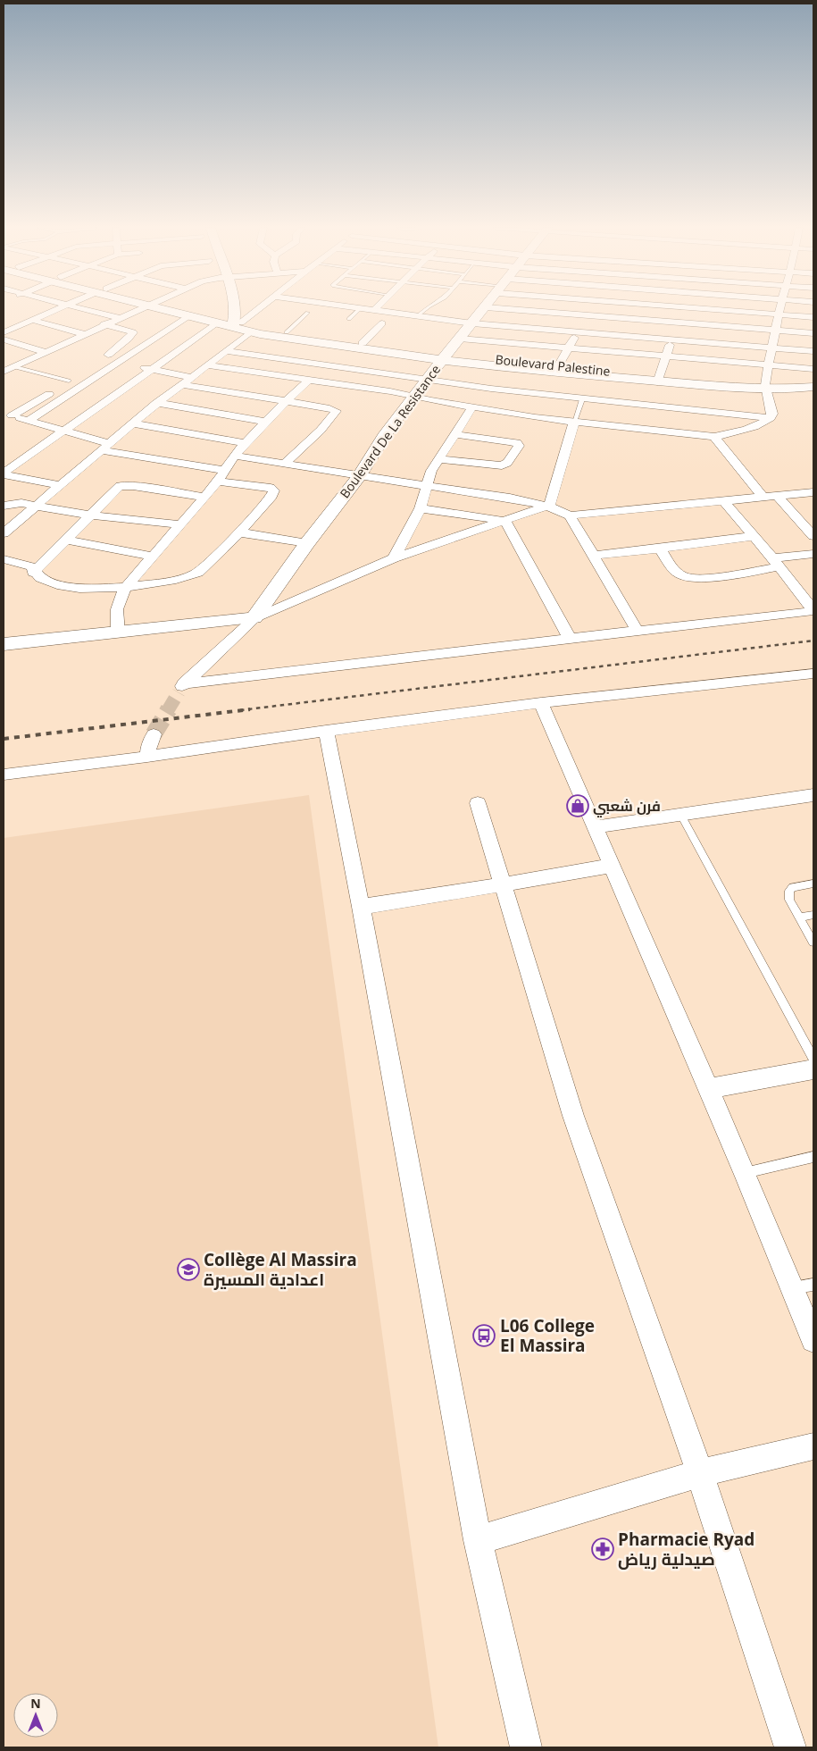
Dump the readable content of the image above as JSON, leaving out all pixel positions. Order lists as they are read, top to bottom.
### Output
{
  "streets": {
    "street": ["Boulevard Palestine", "Boulevard De La Resistance"]
  },
  "crossings": [
    ["Boulevard Palestine", "Boulevard De La Resistance"]
  ],
  "places": {
    "shop": ["فرن شعبي"],
    "school or university": ["Collège Al Massira اعدادية المسيرة"],
    "bus stop": ["L06 College El Massira"],
    "pharmacy": ["Pharmacie Ryad صيدلية رياض"]
  },
  "north": "top"
}
